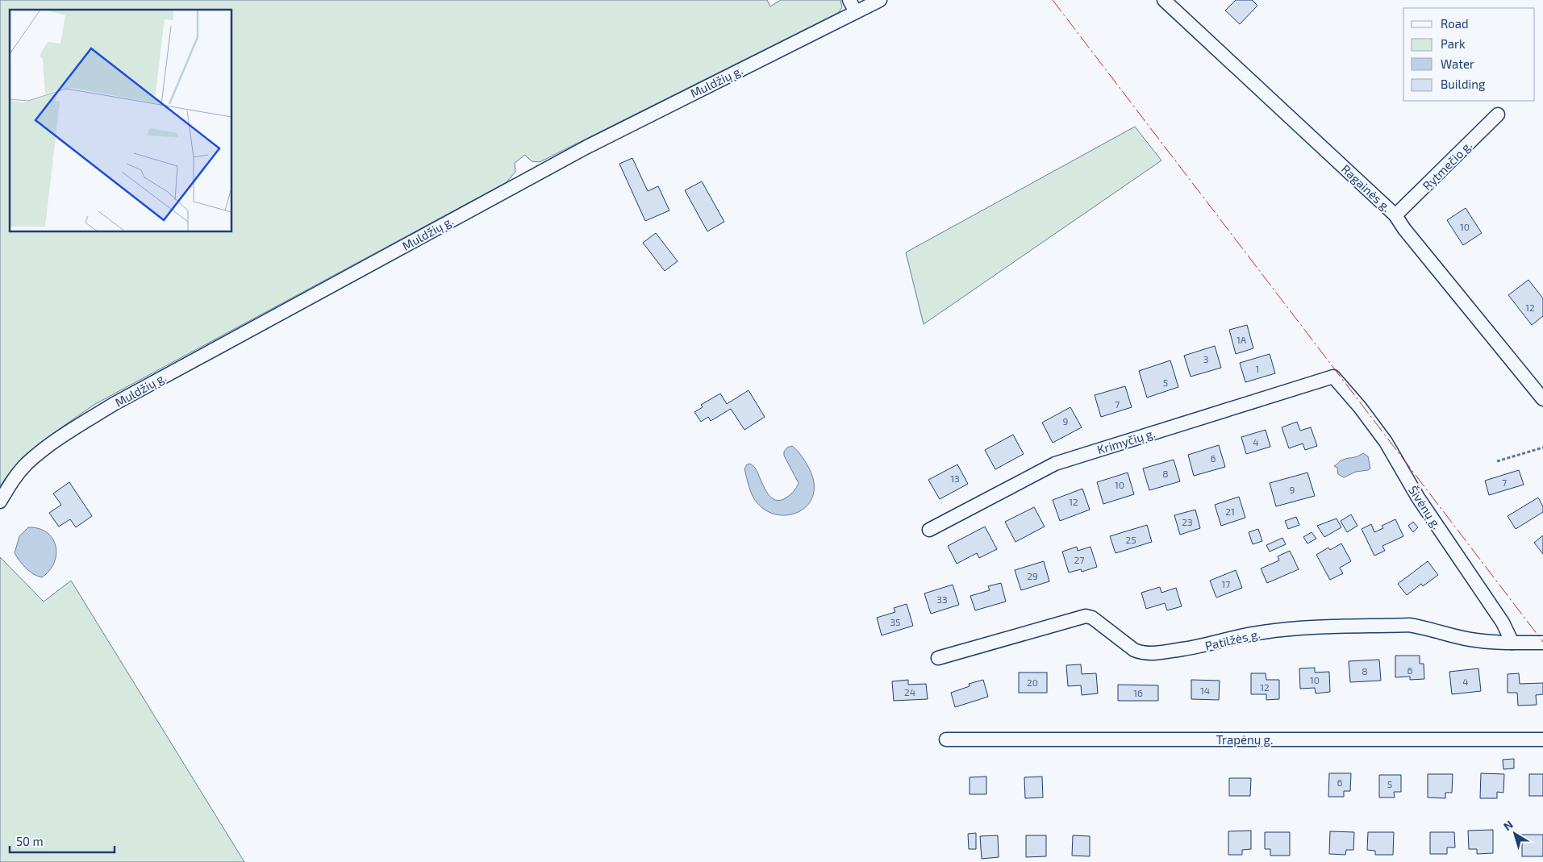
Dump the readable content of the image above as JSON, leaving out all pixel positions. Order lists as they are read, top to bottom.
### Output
{
  "streets": {
    "street": [
      "Muldžių g.",
      "Rytmečio g.",
      "Ragainės g.",
      "Krimyčių g.",
      "Šivėnų g.",
      "Patilžės g.",
      "Trapėnų g."
    ]
  },
  "crossings": [
    ["Rytmečio g.", "Ragainės g."],
    ["Krimyčių g.", "Šivėnų g."],
    ["Šivėnų g.", "Patilžės g."]
  ],
  "house_numbers": [
    "10",
    "12",
    "1A",
    "3",
    "1",
    "5",
    "7",
    "9",
    "4",
    "6",
    "8",
    "13",
    "7",
    "10",
    "9",
    "12",
    "21",
    "23",
    "25",
    "27",
    "29",
    "17",
    "33",
    "35",
    "6",
    "8",
    "10",
    "4",
    "20",
    "12",
    "14",
    "24",
    "16",
    "6",
    "5"
  ],
  "legend": [
    "Road",
    "Park",
    "Water",
    "Building"
  ],
  "scale_bar": "50 m",
  "north": "top left"
}
